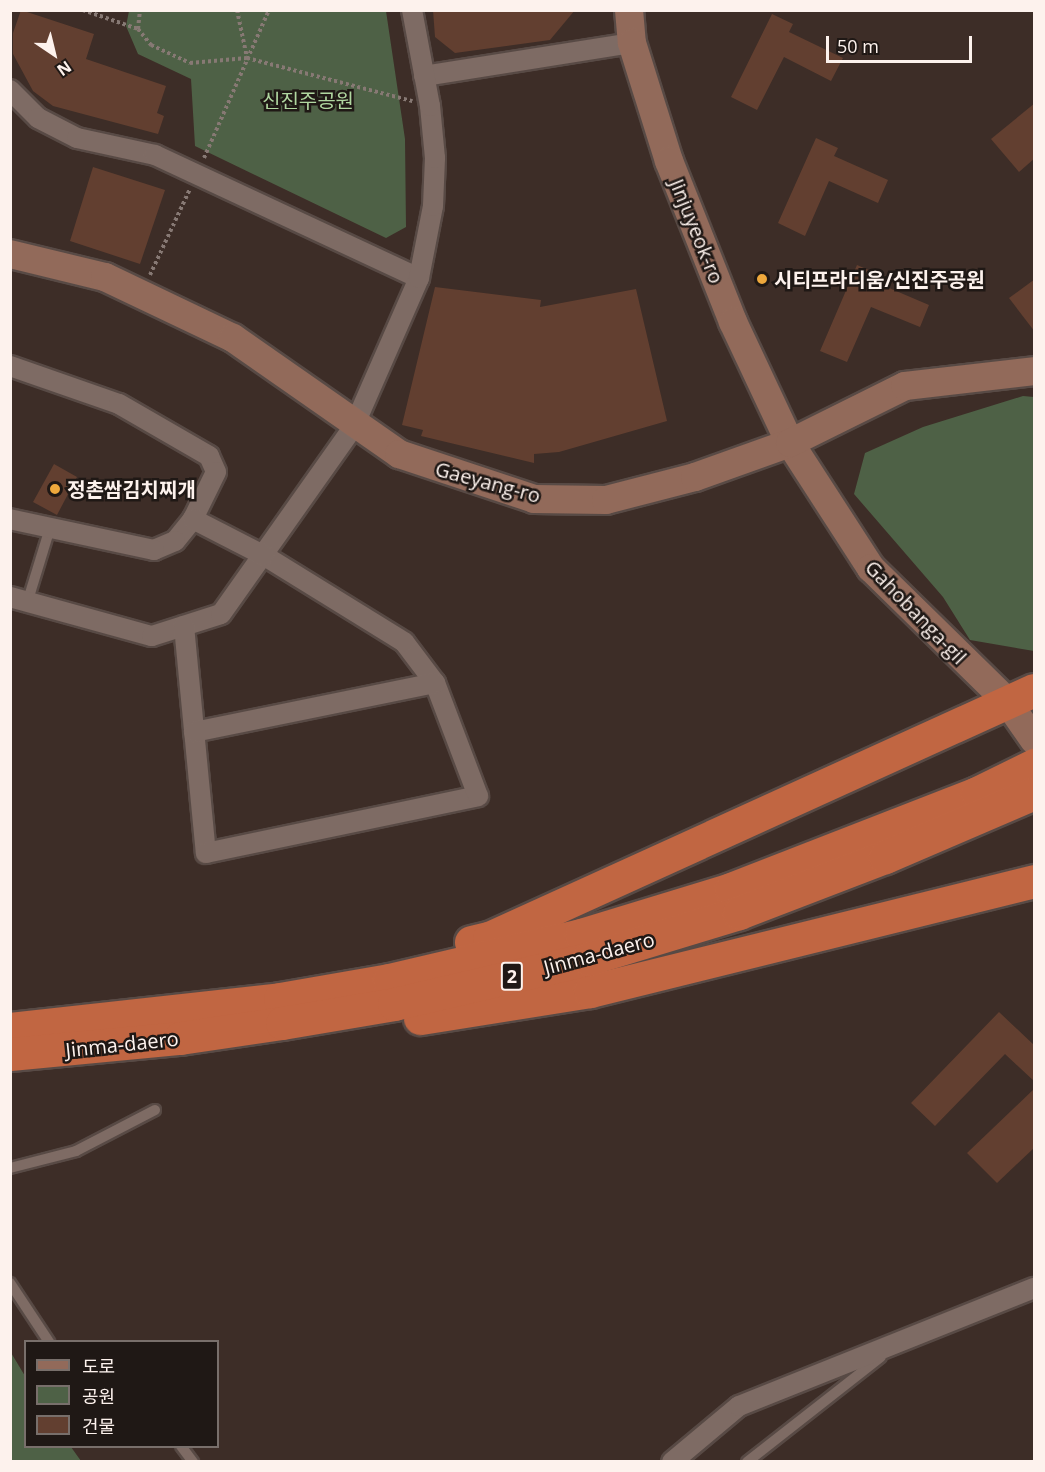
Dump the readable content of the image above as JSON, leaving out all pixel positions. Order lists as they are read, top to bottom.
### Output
{
  "streets": {
    "highway": ["Jinma-daero", "2"],
    "street": ["Jinjuyeok-ro", "Gaeyang-ro", "Gahobanga-gil"]
  },
  "crossings": [
    ["Jinjuyeok-ro", "Gaeyang-ro"],
    ["Jinjuyeok-ro", "Gahobanga-gil"],
    ["Gaeyang-ro", "Gahobanga-gil"],
    ["Jinma-daero", "2"]
  ],
  "parks": ["신진주공원"],
  "places": ["시티프라디움/신진주공원", "정촌쌈김치찌개"],
  "legend": ["도로", "공원", "건물"],
  "scale_bar": "50 m",
  "north": "bottom right"
}
